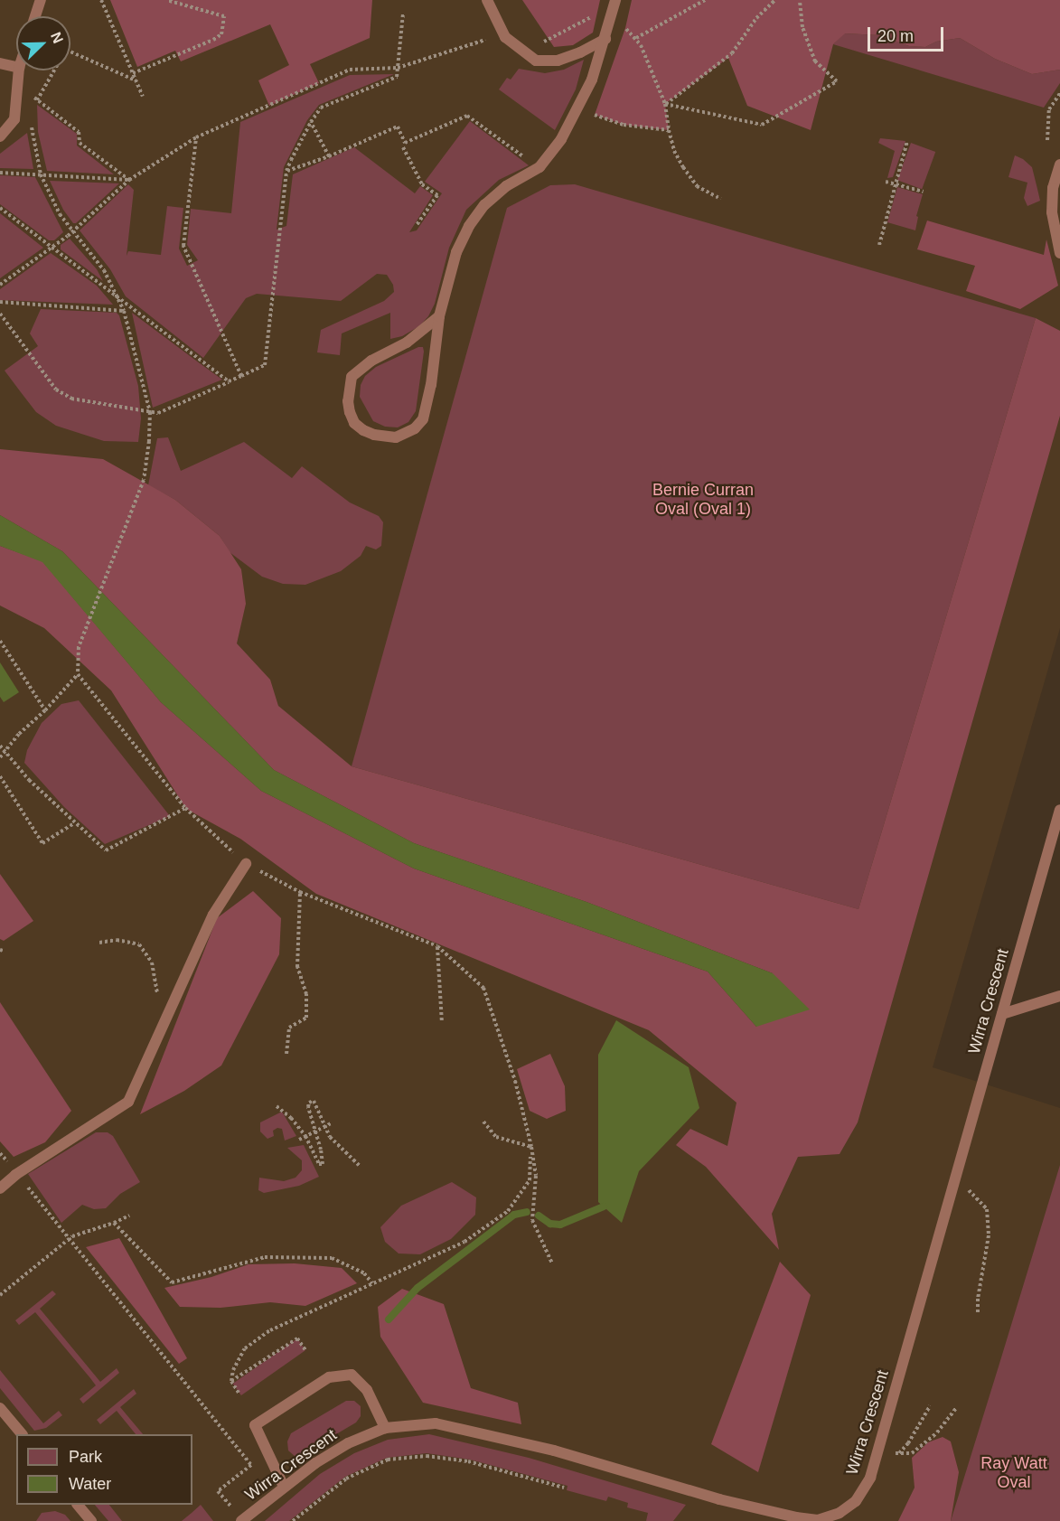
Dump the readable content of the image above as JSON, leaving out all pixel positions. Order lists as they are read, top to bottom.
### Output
{
  "streets": {
    "lane": ["Wirra Crescent"]
  },
  "parks": ["Bernie Curran Oval (Oval 1)", "Ray Watt Oval"],
  "legend": ["Park", "Water"],
  "scale_bar": "20 m",
  "north": "top right"
}
